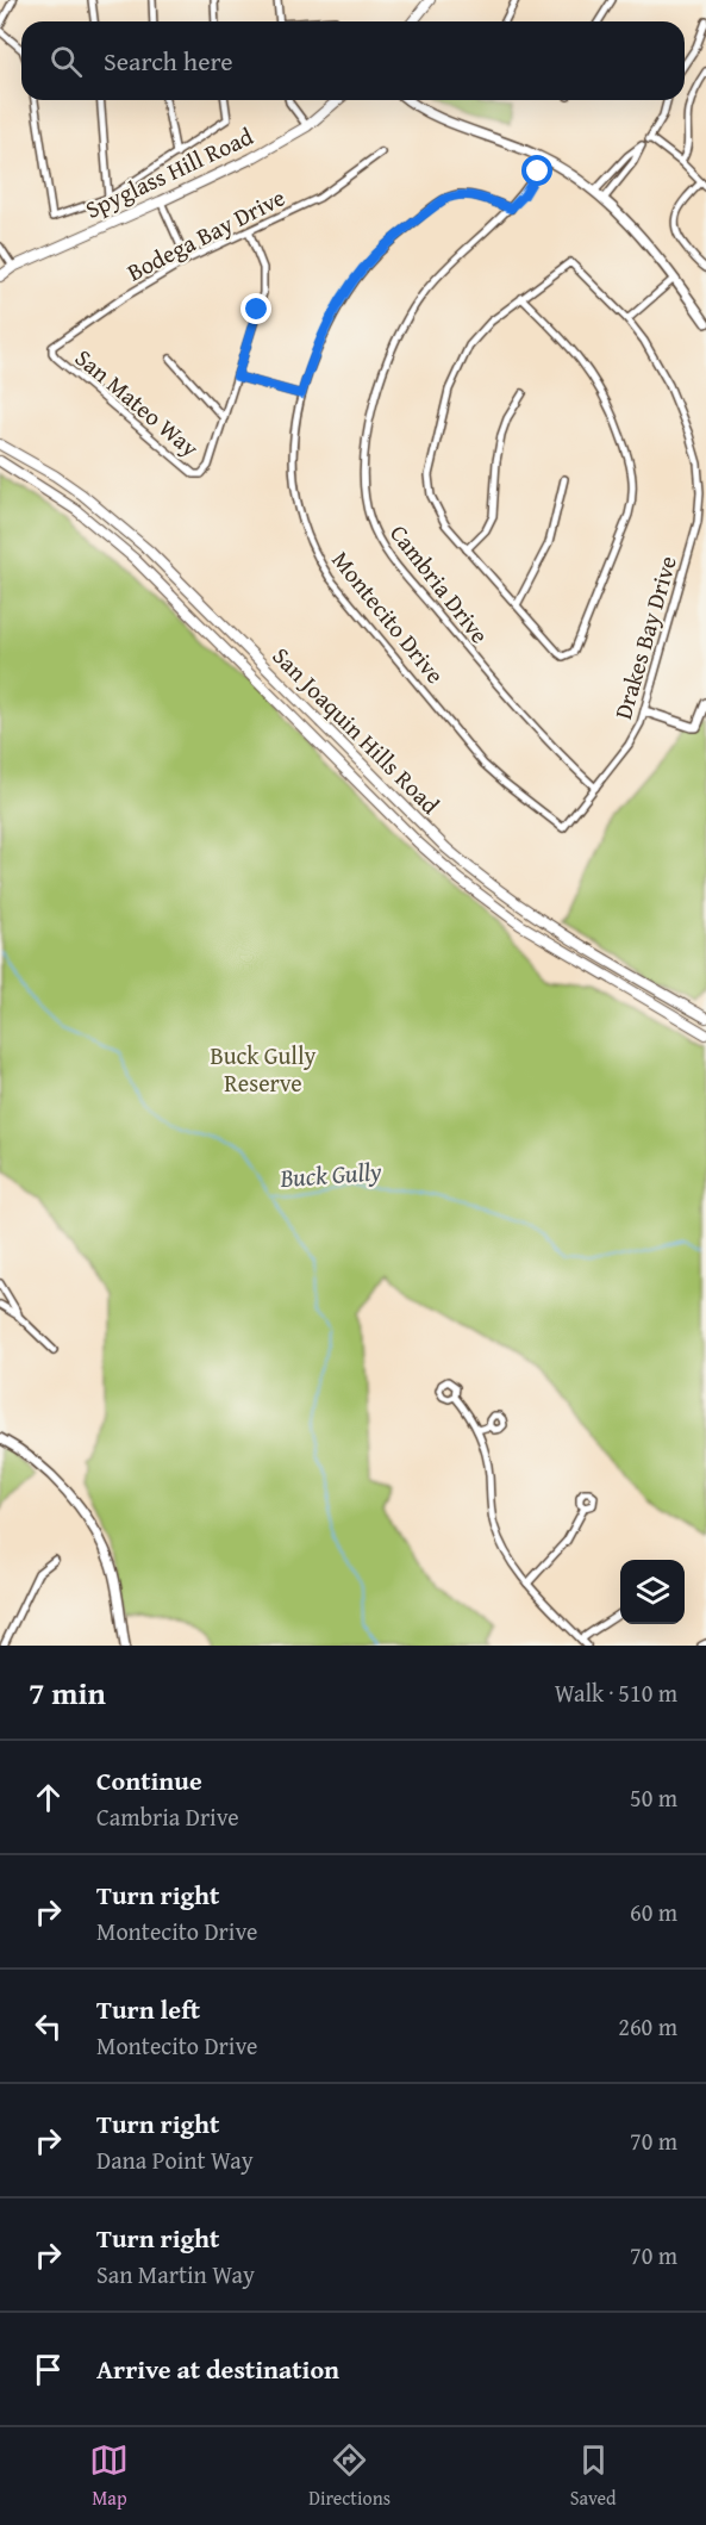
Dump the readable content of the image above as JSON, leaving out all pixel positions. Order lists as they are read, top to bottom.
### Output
{
  "streets": {
    "main road": ["Spyglass Hill Road", "San Joaquin Hills Road"],
    "street": [
      "Bodega Bay Drive",
      "San Mateo Way",
      "Cambria Drive",
      "Montecito Drive",
      "Drakes Bay Drive"
    ]
  },
  "crossings": [
    ["Bodega Bay Drive", "San Mateo Way"],
    ["Cambria Drive", "Montecito Drive"],
    ["Cambria Drive", "Drakes Bay Drive"],
    ["Montecito Drive", "Drakes Bay Drive"]
  ],
  "water": ["Buck Gully"],
  "parks": ["Buck Gully Reserve"],
  "page": {
    "search": "Search here",
    "heading": ["7 min", "Walk · 510 m"],
    "list": [
      ["Continue", "Cambria Drive", "50 m"],
      ["Turn right", "Montecito Drive", "60 m"],
      ["Turn left", "Montecito Drive", "260 m"],
      ["Turn right", "Dana Point Way", "70 m"],
      ["Turn right", "San Martin Way", "70 m"],
      "Arrive at destination"
    ],
    "nav": ["Map", "Directions", "Saved"]
  }
}
